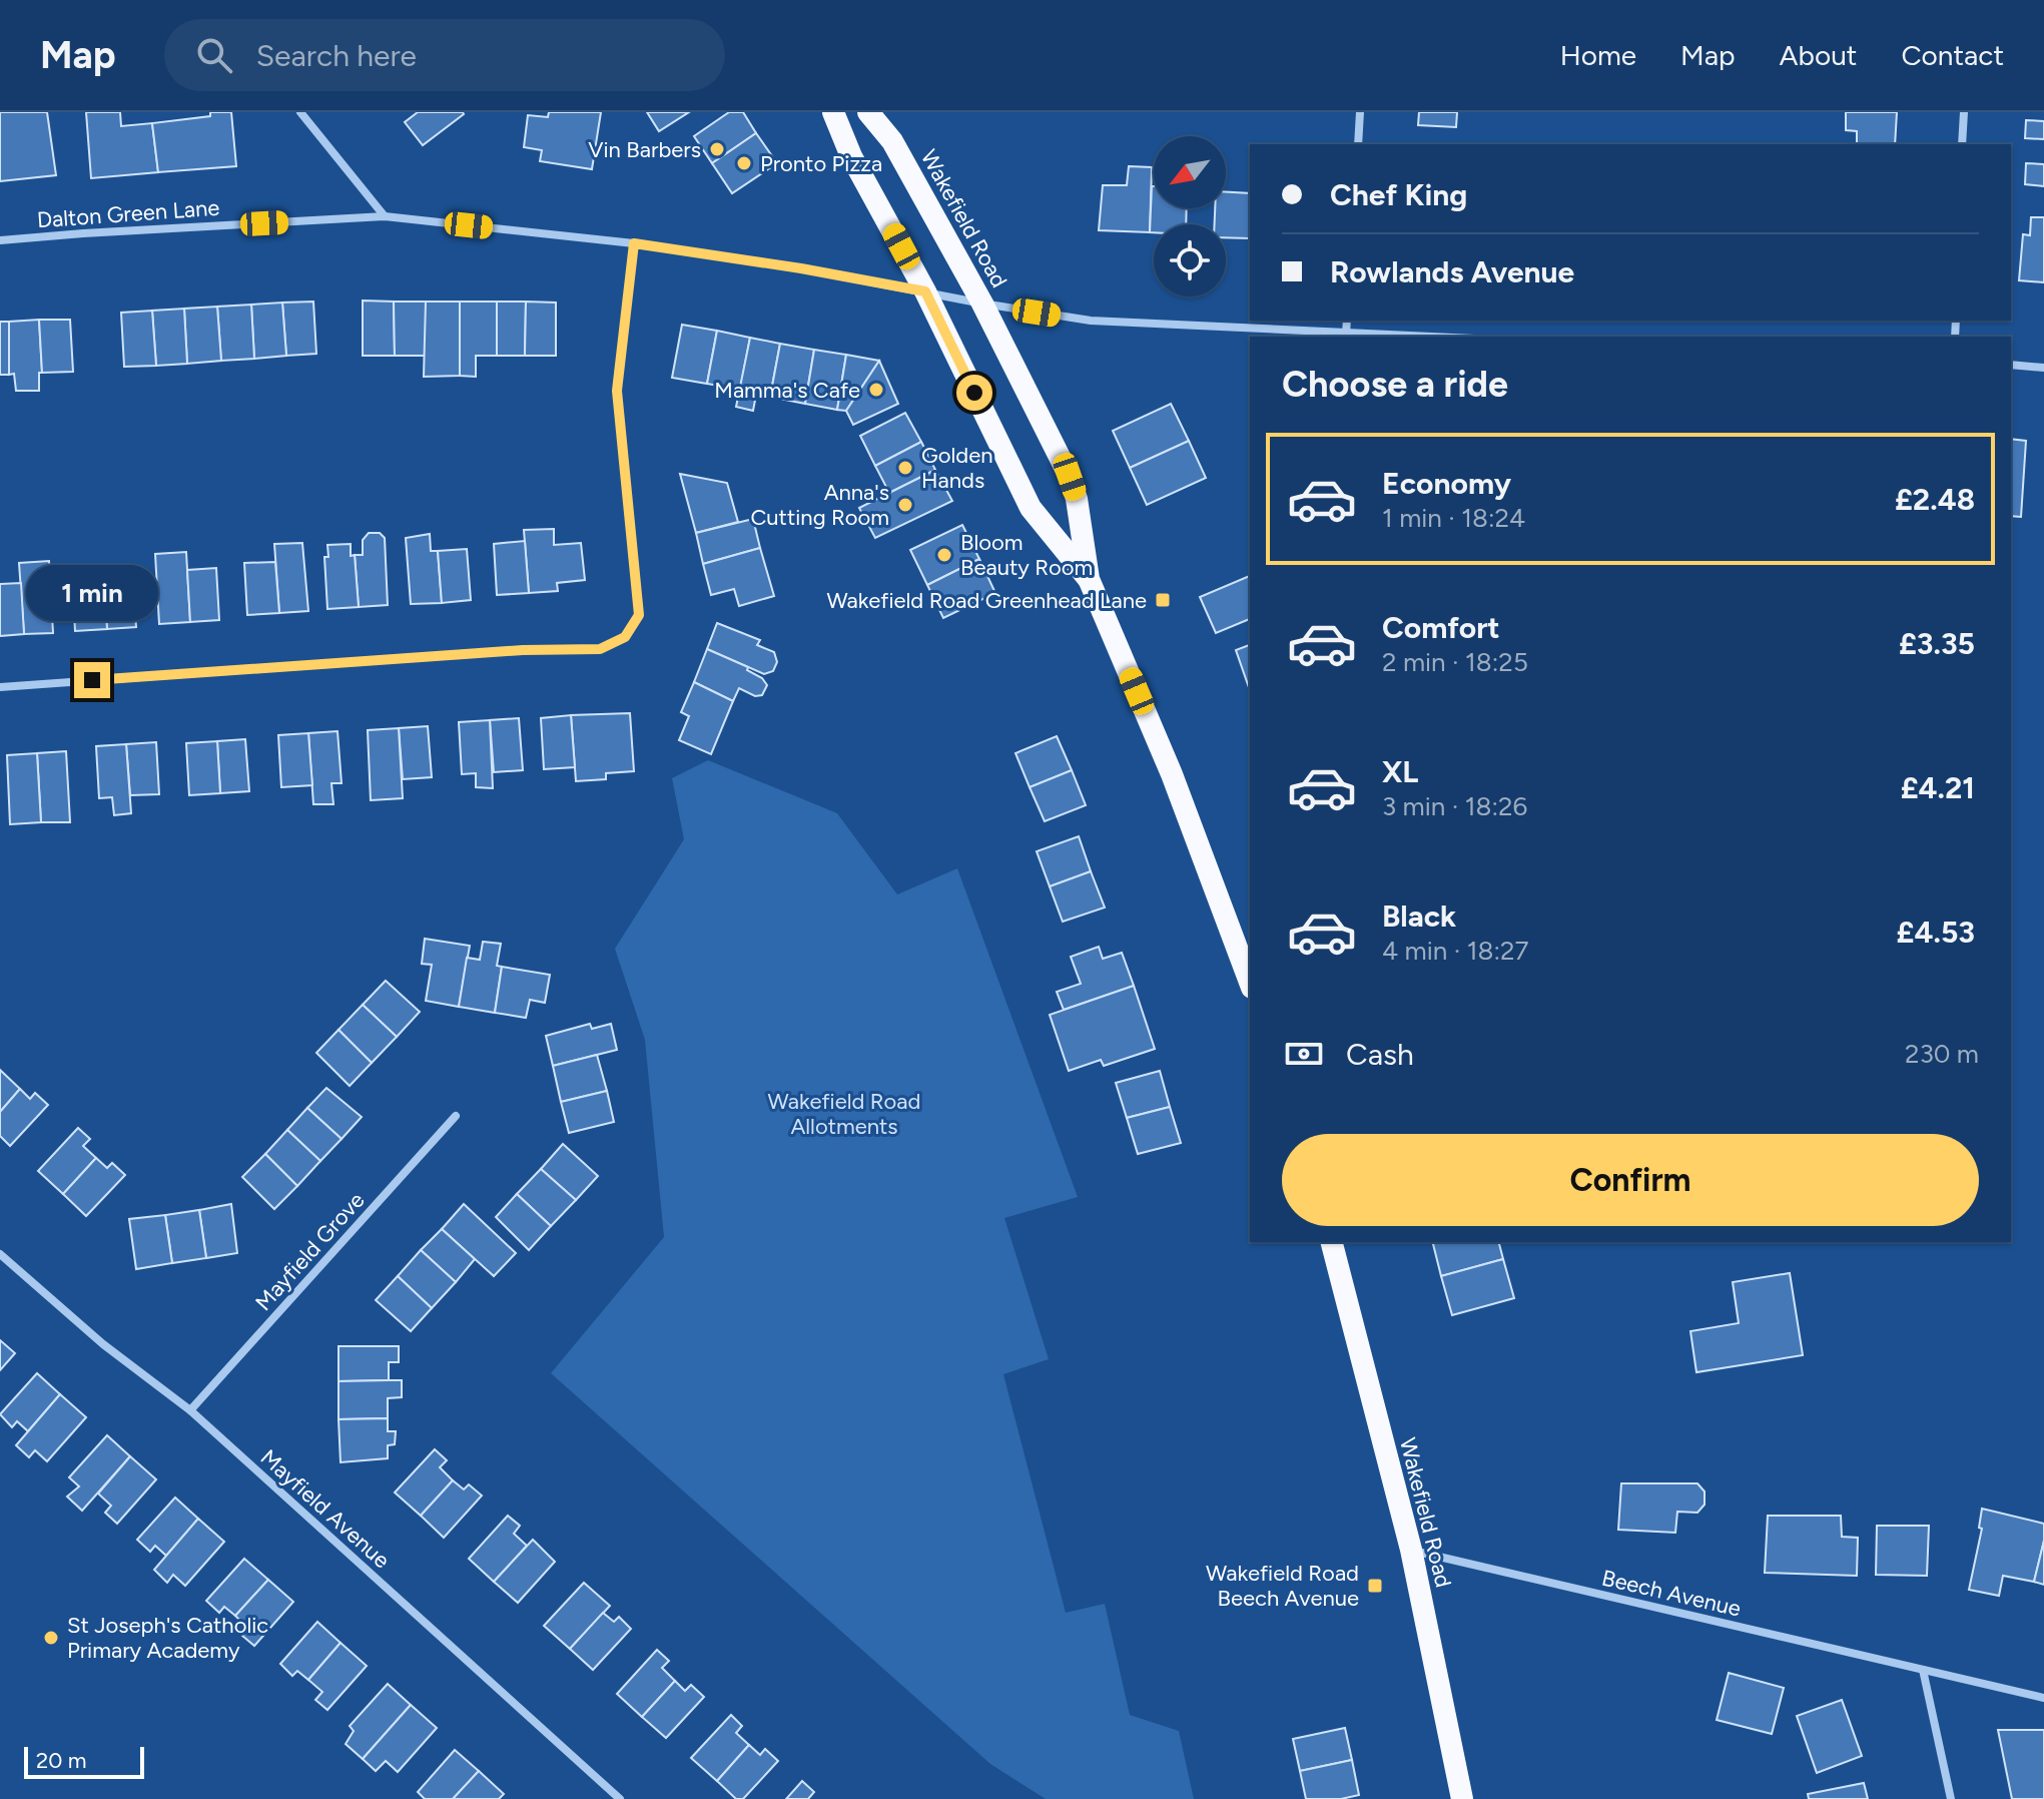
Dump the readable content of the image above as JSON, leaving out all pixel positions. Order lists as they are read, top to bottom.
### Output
{
  "streets": {
    "highway": ["Wakefield Road"],
    "street": [
      "Dalton Green Lane",
      "Mayfield Grove",
      "Mayfield Avenue",
      "Beech Avenue"
    ]
  },
  "crossings": [
    ["Dalton Green Lane", "Wakefield Road"],
    ["Wakefield Road", "Beech Avenue"],
    ["Mayfield Grove", "Mayfield Avenue"]
  ],
  "parks": ["Wakefield Road Allotments"],
  "places": {
    "other": [
      "Vin Barbers",
      "Pronto Pizza",
      "Mamma's Cafe",
      "Golden Hands",
      "Anna's Cutting Room",
      "Bloom Beauty Room",
      "St Joseph's Catholic Primary Academy"
    ],
    "transit": ["Wakefield Road Greenhead Lane", "Wakefield Road Beech Avenue"]
  },
  "scale_bar": "20 m",
  "north": "bottom left",
  "page": {
    "header": "Map",
    "search": "Search here",
    "nav": [
      "Home",
      "Map",
      "About",
      "Contact"
    ],
    "banner": ["Chef King", "Rowlands Avenue"],
    "heading": "Choose a ride",
    "list": [
      {
        "name": "Economy",
        "note": "1 min · 18:24",
        "value": "£2.48"
      },
      {
        "name": "Comfort",
        "note": "2 min · 18:25",
        "value": "£3.35"
      },
      {
        "name": "XL",
        "note": "3 min · 18:26",
        "value": "£4.21"
      },
      {
        "name": "Black",
        "note": "4 min · 18:27",
        "value": "£4.53"
      }
    ],
    "bubble": "1 min",
    "pay": ["Cash", "230 m"],
    "buttons": "Confirm",
    "scale": "20 m"
  }
}
